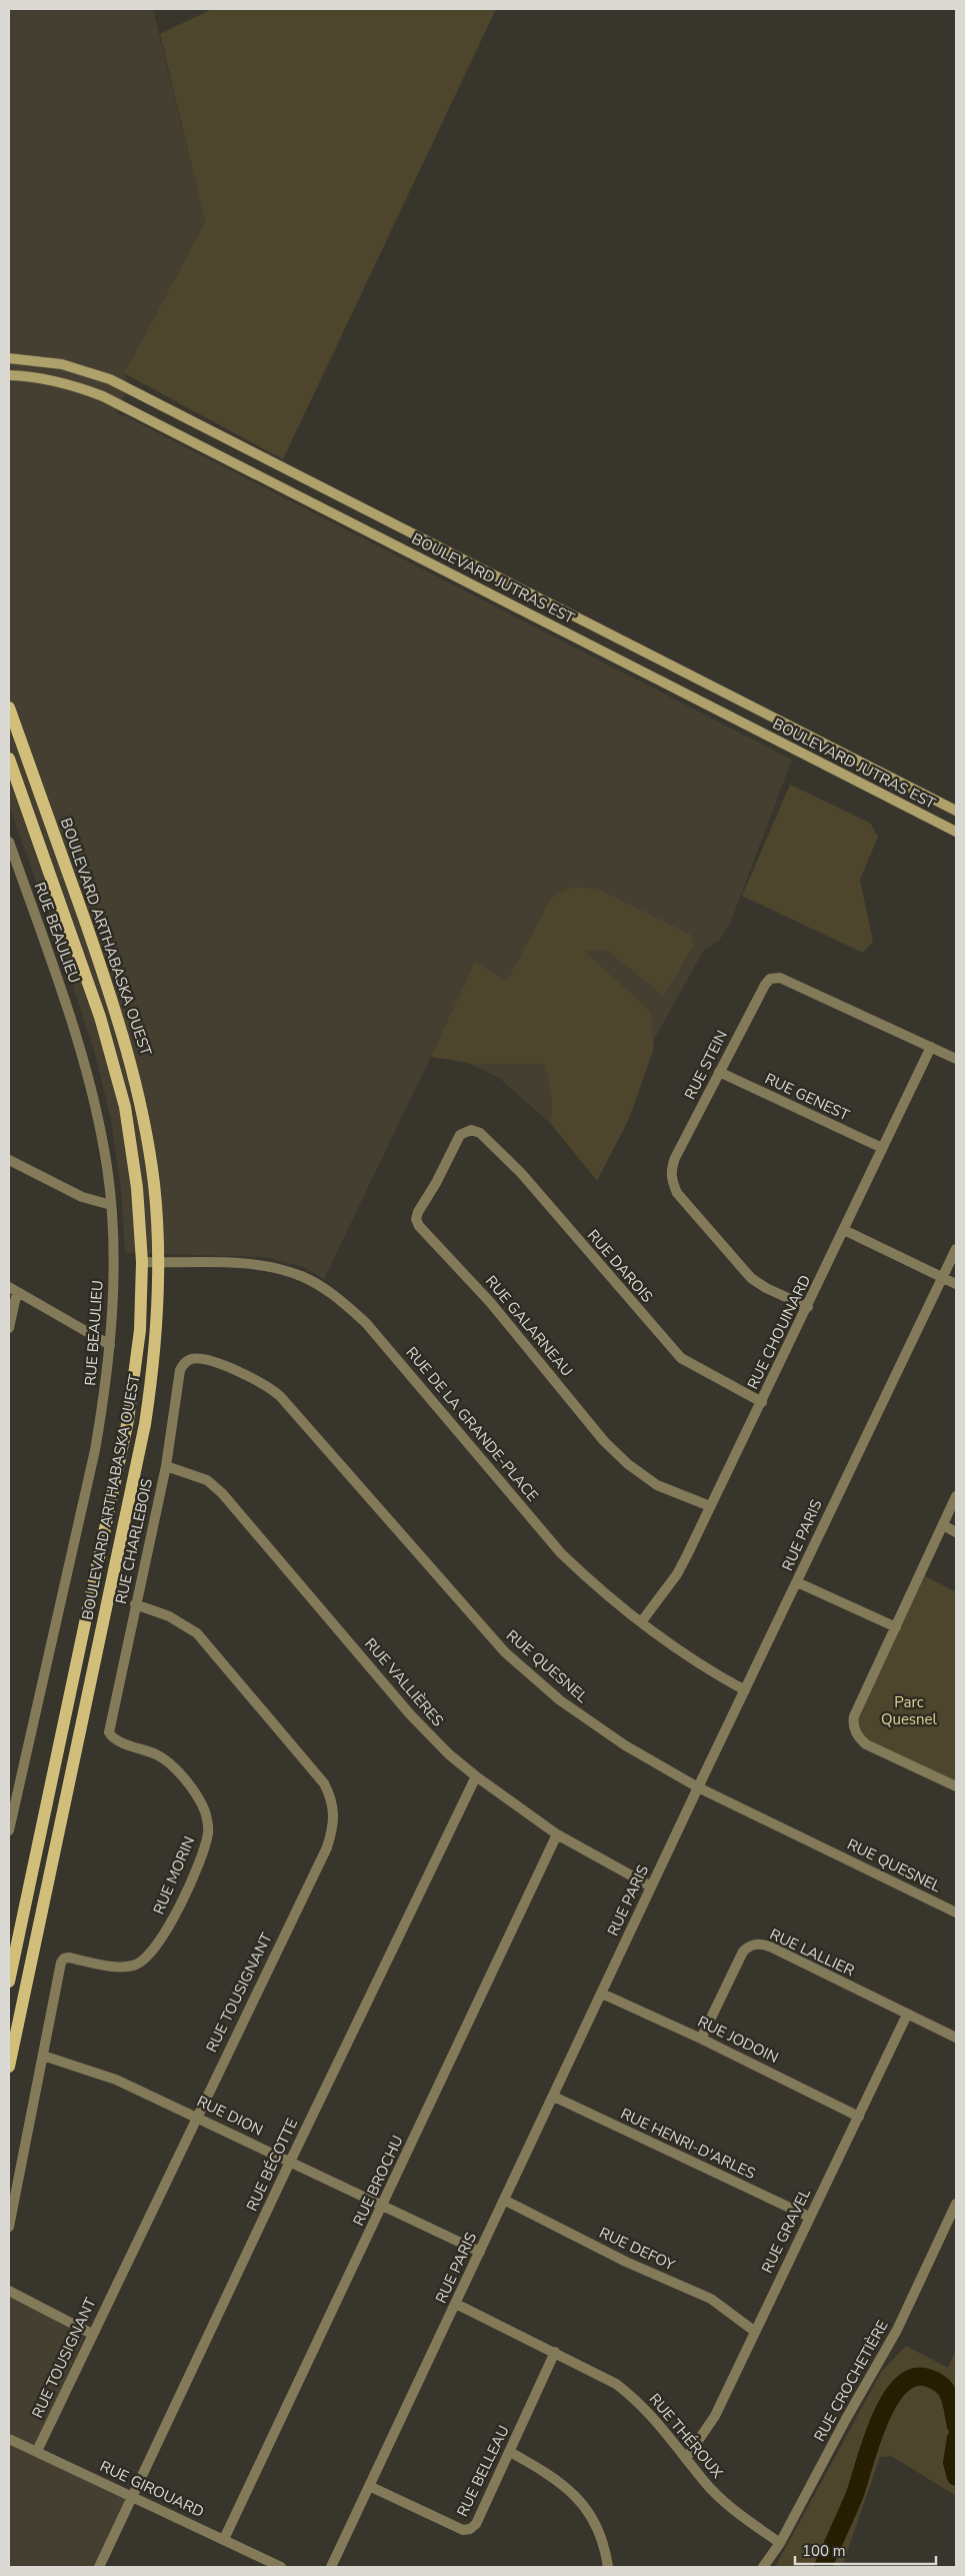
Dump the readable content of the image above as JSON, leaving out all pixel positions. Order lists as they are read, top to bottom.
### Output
{
  "streets": {
    "main road": ["BOULEVARD JUTRAS EST", "BOULEVARD ARTHABASKA OUEST"],
    "street": [
      "RUE BEAULIEU",
      "RUE STEIN",
      "RUE GENEST",
      "RUE DAROIS",
      "RUE GALARNEAU",
      "RUE CHOUINARD",
      "RUE DE LA GRANDE-PLACE",
      "RUE PARIS",
      "RUE CHARLEBOIS",
      "RUE QUESNEL",
      "RUE VALLIÈRES",
      "RUE MORIN",
      "RUE LALLIER",
      "RUE TOUSIGNANT",
      "RUE JODOIN",
      "RUE DION",
      "RUE HENRI-D'ARLES",
      "RUE BÉCOTTE",
      "RUE BROCHU",
      "RUE GRAVEL",
      "RUE DEFOY",
      "RUE CROCHETIÈRE",
      "RUE THÉROUX",
      "RUE BELLEAU",
      "RUE GIROUARD"
    ]
  },
  "crossings": [
    ["BOULEVARD ARTHABASKA OUEST", "RUE DE LA GRANDE-PLACE"],
    ["RUE STEIN", "RUE GENEST"],
    ["RUE STEIN", "RUE CHOUINARD"],
    ["RUE GENEST", "RUE CHOUINARD"],
    ["RUE DAROIS", "RUE GALARNEAU"],
    ["RUE DAROIS", "RUE CHOUINARD"],
    ["RUE GALARNEAU", "RUE CHOUINARD"],
    ["RUE CHOUINARD", "RUE DE LA GRANDE-PLACE"],
    ["RUE DE LA GRANDE-PLACE", "RUE PARIS"],
    ["RUE PARIS", "RUE QUESNEL"],
    ["RUE PARIS", "RUE VALLIÈRES"],
    ["RUE PARIS", "RUE JODOIN"],
    ["RUE PARIS", "RUE DION"],
    ["RUE PARIS", "RUE HENRI-D'ARLES"],
    ["RUE PARIS", "RUE DEFOY"],
    ["RUE PARIS", "RUE THÉROUX"],
    ["RUE PARIS", "RUE BELLEAU"],
    ["RUE CHARLEBOIS", "RUE QUESNEL"],
    ["RUE CHARLEBOIS", "RUE VALLIÈRES"],
    ["RUE CHARLEBOIS", "RUE MORIN"],
    ["RUE CHARLEBOIS", "RUE TOUSIGNANT"],
    ["RUE VALLIÈRES", "RUE BÉCOTTE"],
    ["RUE VALLIÈRES", "RUE BROCHU"],
    ["RUE MORIN", "RUE DION"],
    ["RUE LALLIER", "RUE JODOIN"],
    ["RUE LALLIER", "RUE GRAVEL"],
    ["RUE TOUSIGNANT", "RUE DION"],
    ["RUE TOUSIGNANT", "RUE GIROUARD"],
    ["RUE JODOIN", "RUE GRAVEL"],
    ["RUE DION", "RUE BÉCOTTE"],
    ["RUE DION", "RUE BROCHU"],
    ["RUE HENRI-D'ARLES", "RUE GRAVEL"],
    ["RUE BÉCOTTE", "RUE GIROUARD"],
    ["RUE BROCHU", "RUE GIROUARD"],
    ["RUE GRAVEL", "RUE DEFOY"],
    ["RUE GRAVEL", "RUE THÉROUX"],
    ["RUE CROCHETIÈRE", "RUE THÉROUX"],
    ["RUE THÉROUX", "RUE BELLEAU"]
  ],
  "parks": ["Parc Quesnel"],
  "scale_bar": "100 m"
}
